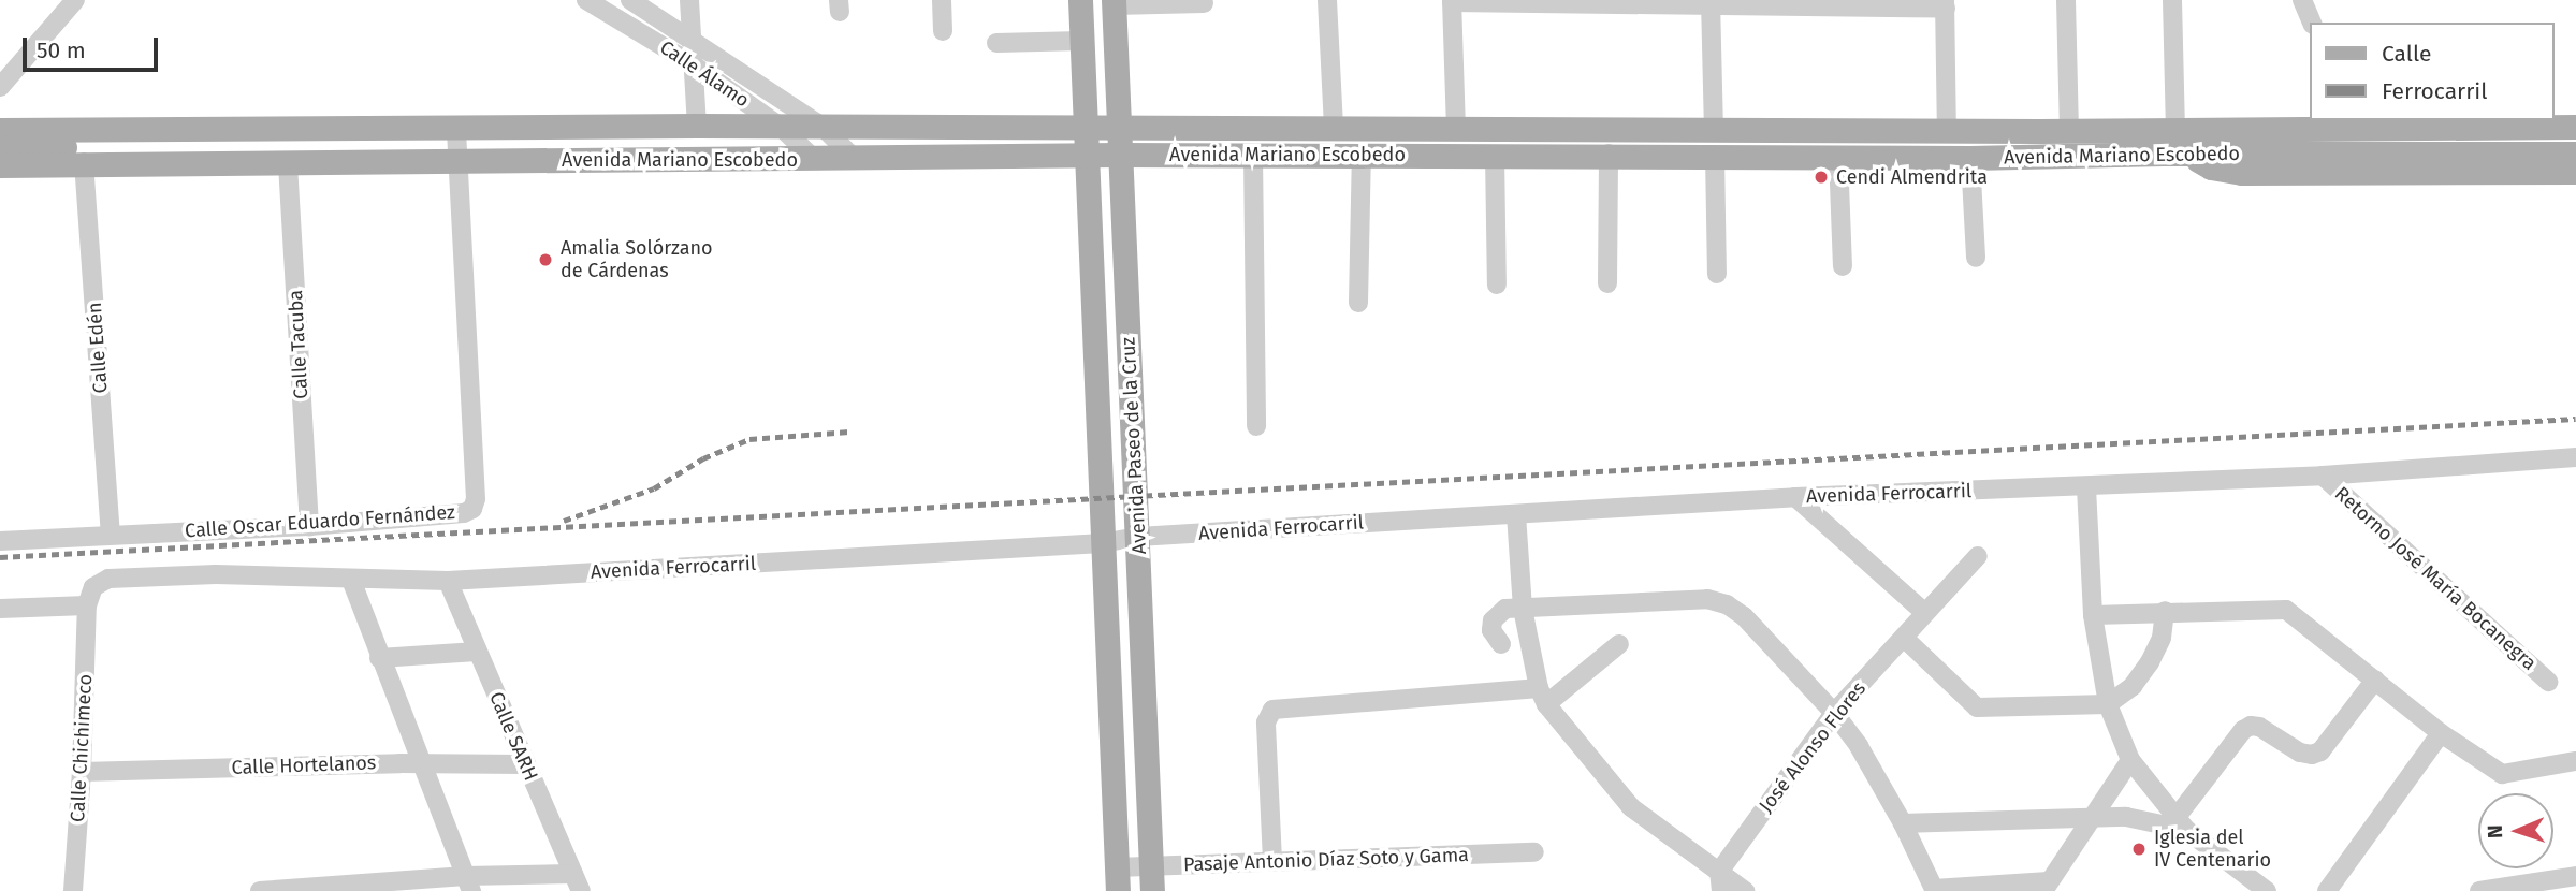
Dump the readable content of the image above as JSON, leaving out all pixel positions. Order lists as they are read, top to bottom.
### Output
{
  "streets": {
    "main road": ["Avenida Mariano Escobedo", "Avenida Paseo de la Cruz"],
    "street": [
      "Calle Álamo",
      "Calle Tacuba",
      "Calle Edén",
      "Avenida Ferrocarril",
      "Calle Oscar Eduardo Fernández",
      "Retorno José María Bocanegra",
      "Calle SARH",
      "José Alonso Flores",
      "Calle Chichimeco",
      "Calle Hortelanos",
      "Pasaje Antonio Díaz Soto y Gama"
    ]
  },
  "crossings": [
    ["Calle Álamo", "Avenida Mariano Escobedo"],
    ["Avenida Mariano Escobedo", "Calle Tacuba"],
    ["Avenida Mariano Escobedo", "Calle Edén"],
    ["Avenida Mariano Escobedo", "Avenida Paseo de la Cruz"],
    ["Avenida Mariano Escobedo", "Calle Oscar Eduardo Fernández"],
    ["Calle Tacuba", "Calle Oscar Eduardo Fernández"],
    ["Calle Edén", "Calle Oscar Eduardo Fernández"],
    ["Avenida Paseo de la Cruz", "Avenida Ferrocarril"],
    ["Avenida Paseo de la Cruz", "Pasaje Antonio Díaz Soto y Gama"],
    ["Avenida Ferrocarril", "Retorno José María Bocanegra"],
    ["Avenida Ferrocarril", "Calle SARH"],
    ["Avenida Ferrocarril", "Calle Chichimeco"],
    ["Calle SARH", "Calle Hortelanos"],
    ["Calle Chichimeco", "Calle Hortelanos"]
  ],
  "places": ["Cendi Almendrita", "Amalia Solórzano de Cárdenas", "Iglesia del IV Centenario"],
  "legend": ["Calle", "Ferrocarril"],
  "scale_bar": "50 m",
  "north": "left"
}
